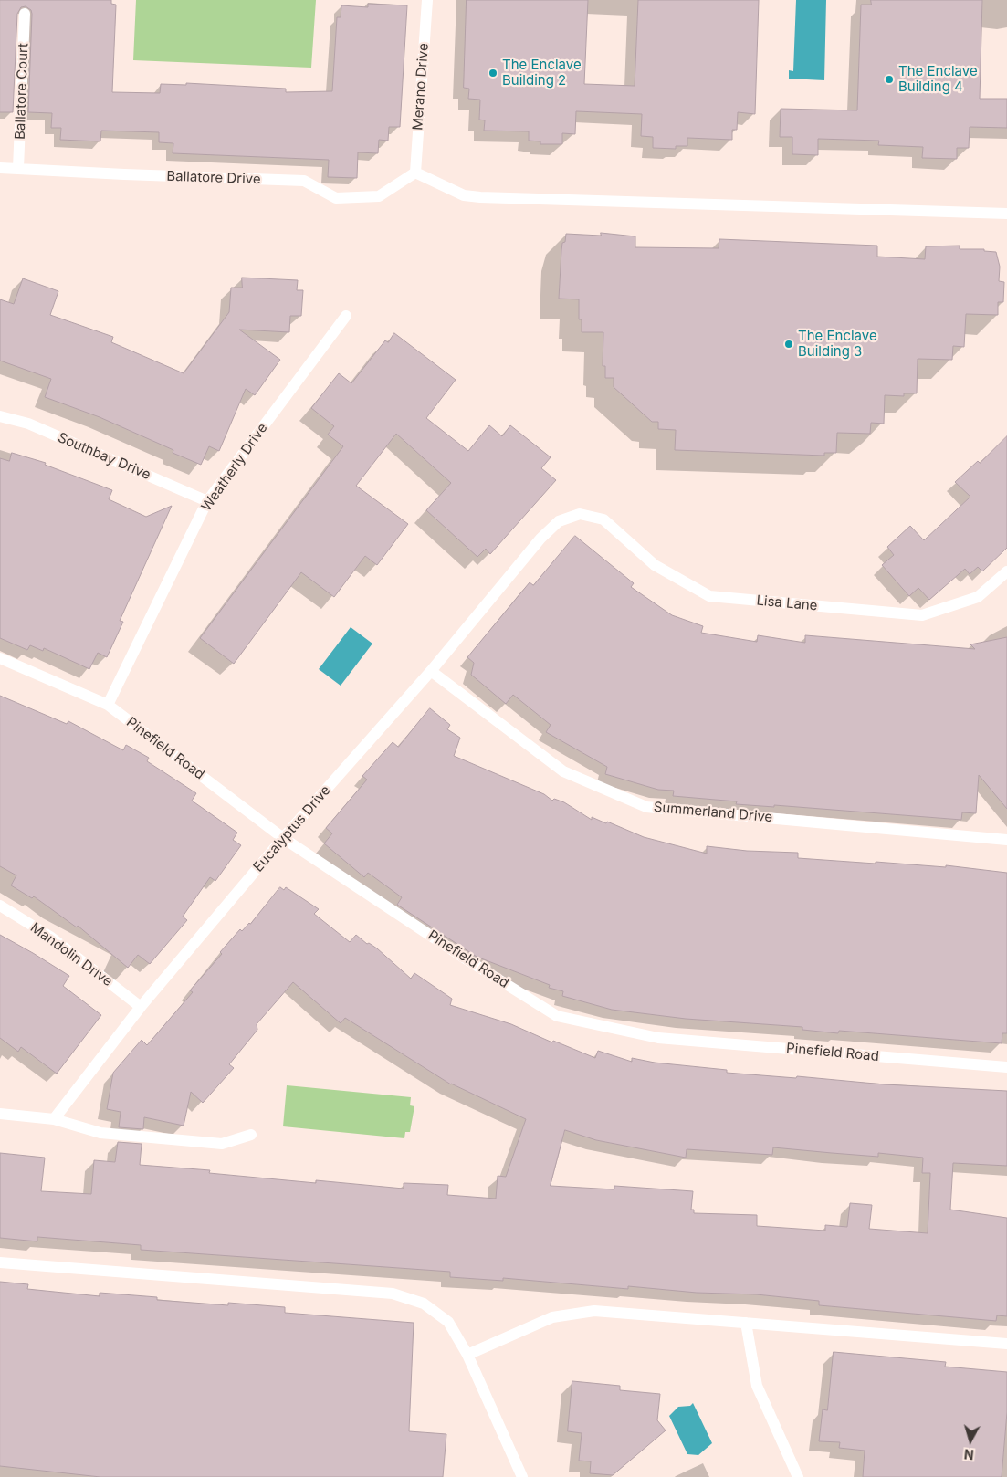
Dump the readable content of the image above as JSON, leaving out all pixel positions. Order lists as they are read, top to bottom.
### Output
{
  "streets": {
    "lane": [
      "Merano Drive",
      "Ballatore Court",
      "Ballatore Drive",
      "Southbay Drive",
      "Weatherly Drive",
      "Lisa Lane",
      "Pinefield Road",
      "Summerland Drive",
      "Eucalyptus Drive",
      "Mandolin Drive"
    ]
  },
  "crossings": [
    ["Merano Drive", "Ballatore Drive"],
    ["Ballatore Court", "Ballatore Drive"],
    ["Southbay Drive", "Weatherly Drive"],
    ["Weatherly Drive", "Pinefield Road"],
    ["Lisa Lane", "Eucalyptus Drive"],
    ["Pinefield Road", "Eucalyptus Drive"],
    ["Summerland Drive", "Eucalyptus Drive"],
    ["Eucalyptus Drive", "Mandolin Drive"]
  ],
  "places": ["The Enclave Building 2", "The Enclave Building 4", "The Enclave Building 3"],
  "north": "bottom"
}
